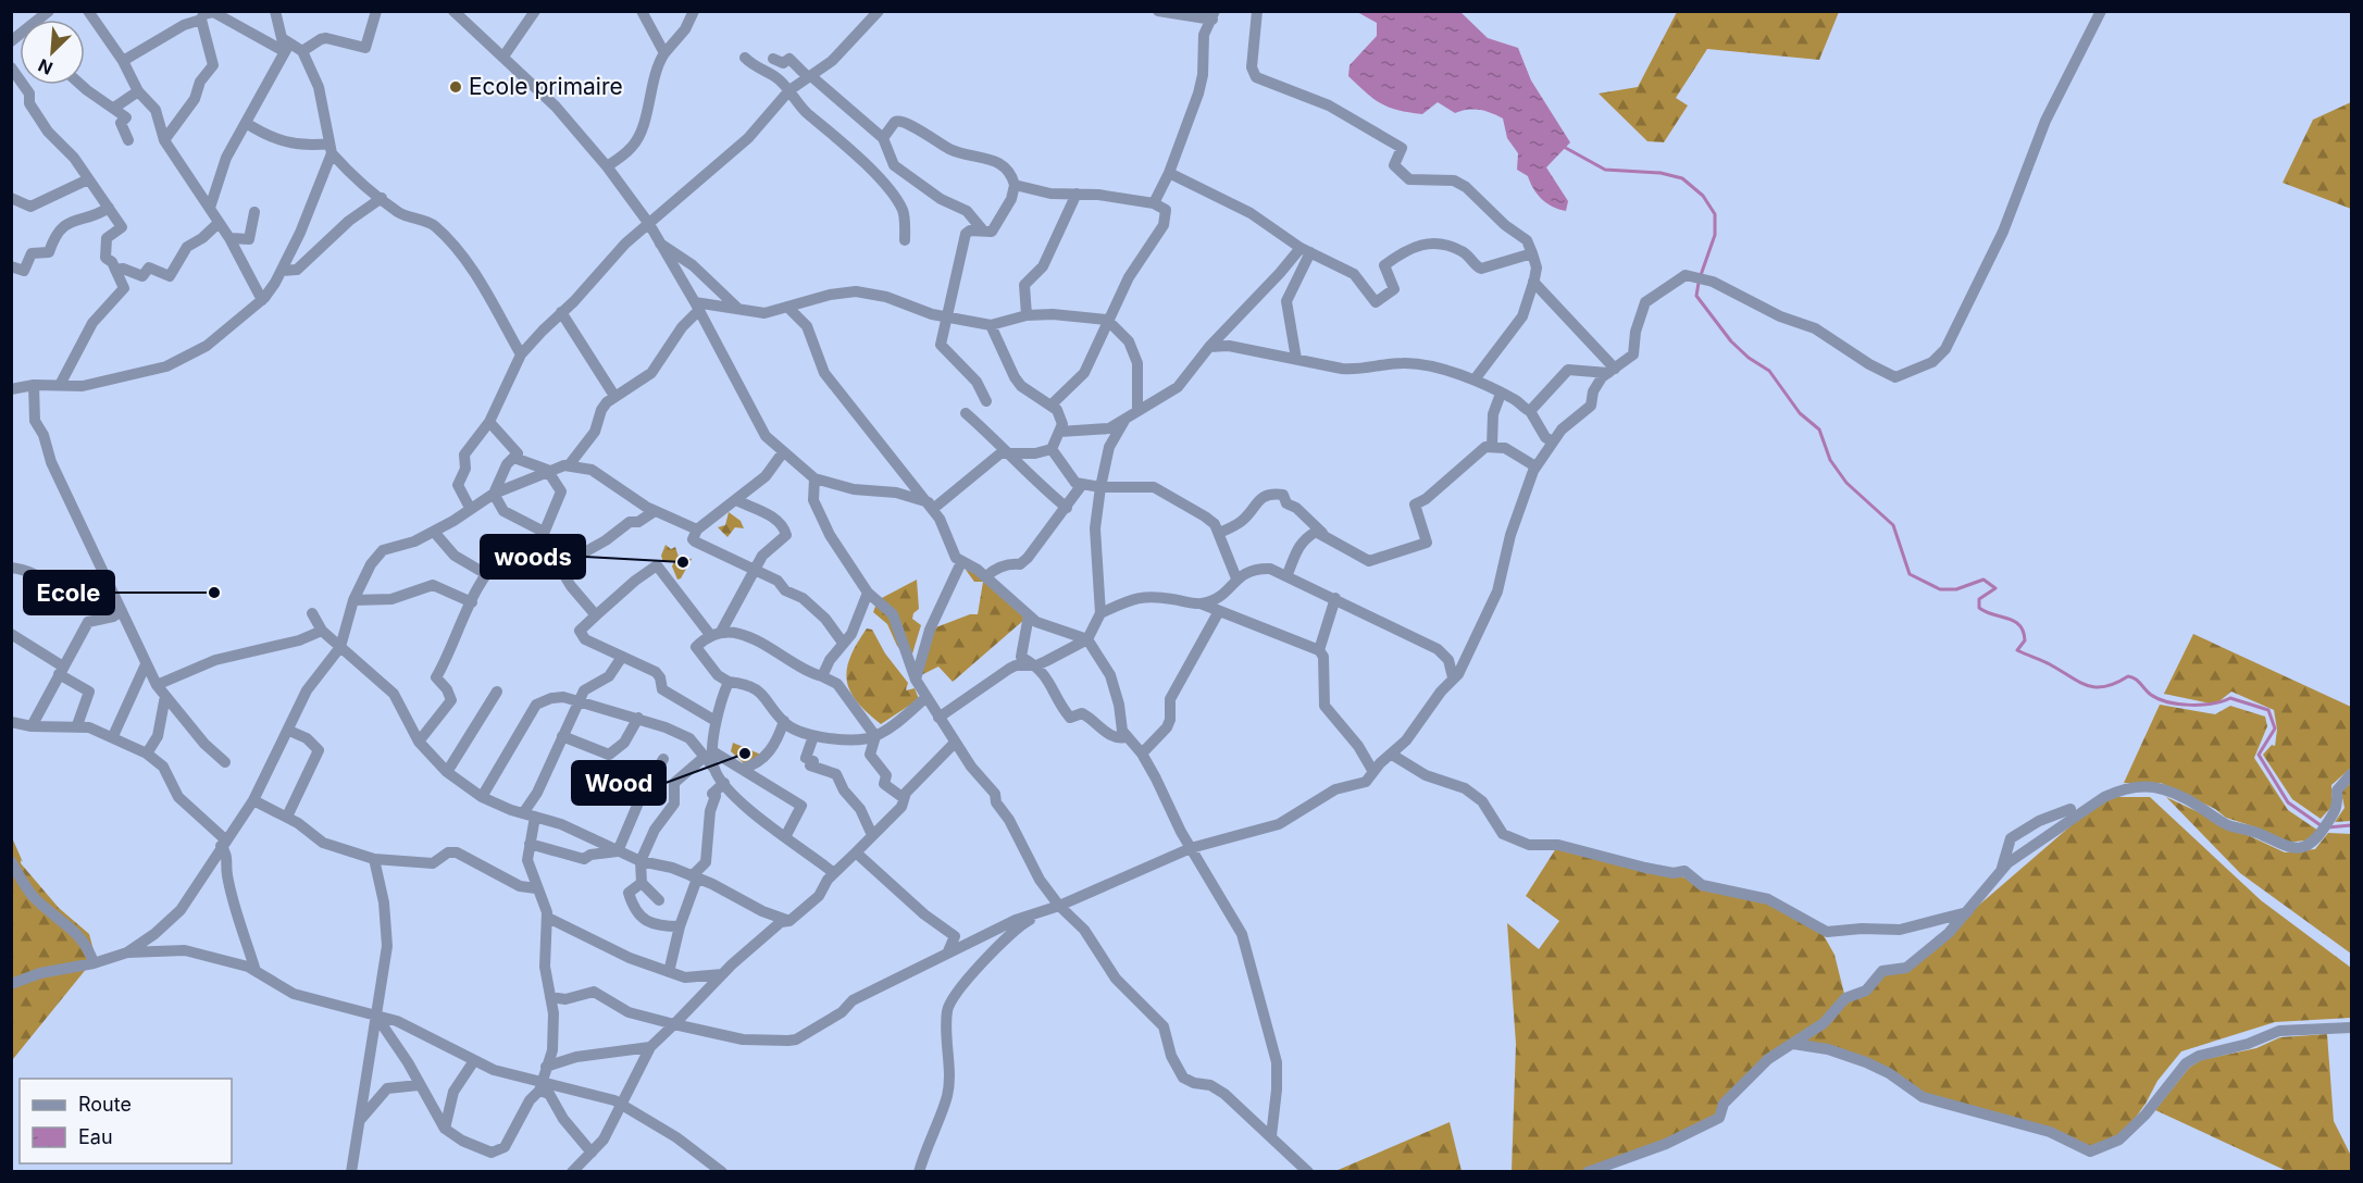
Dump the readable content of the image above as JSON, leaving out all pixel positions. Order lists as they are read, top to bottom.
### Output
{
  "places": [
    "Ecole primaire",
    "woods",
    "Ecole",
    "Wood"
  ],
  "legend": ["Route", "Eau"],
  "north": "bottom left"
}
